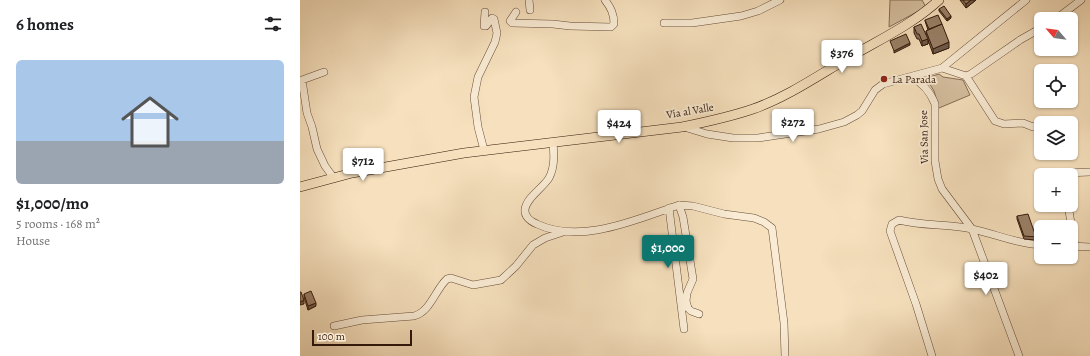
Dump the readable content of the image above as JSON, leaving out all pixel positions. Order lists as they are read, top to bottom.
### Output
{
  "streets": {
    "main road": ["Vía al Valle"],
    "street": ["Via San Jose"]
  },
  "places": ["La Parada"],
  "scale_bar": "100 m",
  "north": "top left",
  "page": {
    "heading": "6 homes",
    "map_buttons": ["+", "−"],
    "price": [
      "$376",
      "$272",
      "$424",
      "$712",
      "$1,000",
      "$402"
    ],
    "list": [
      {
        "name": "$1,000/mo",
        "note": "5 rooms · 168 m² · House"
      }
    ],
    "scale": "100 m"
  }
}
